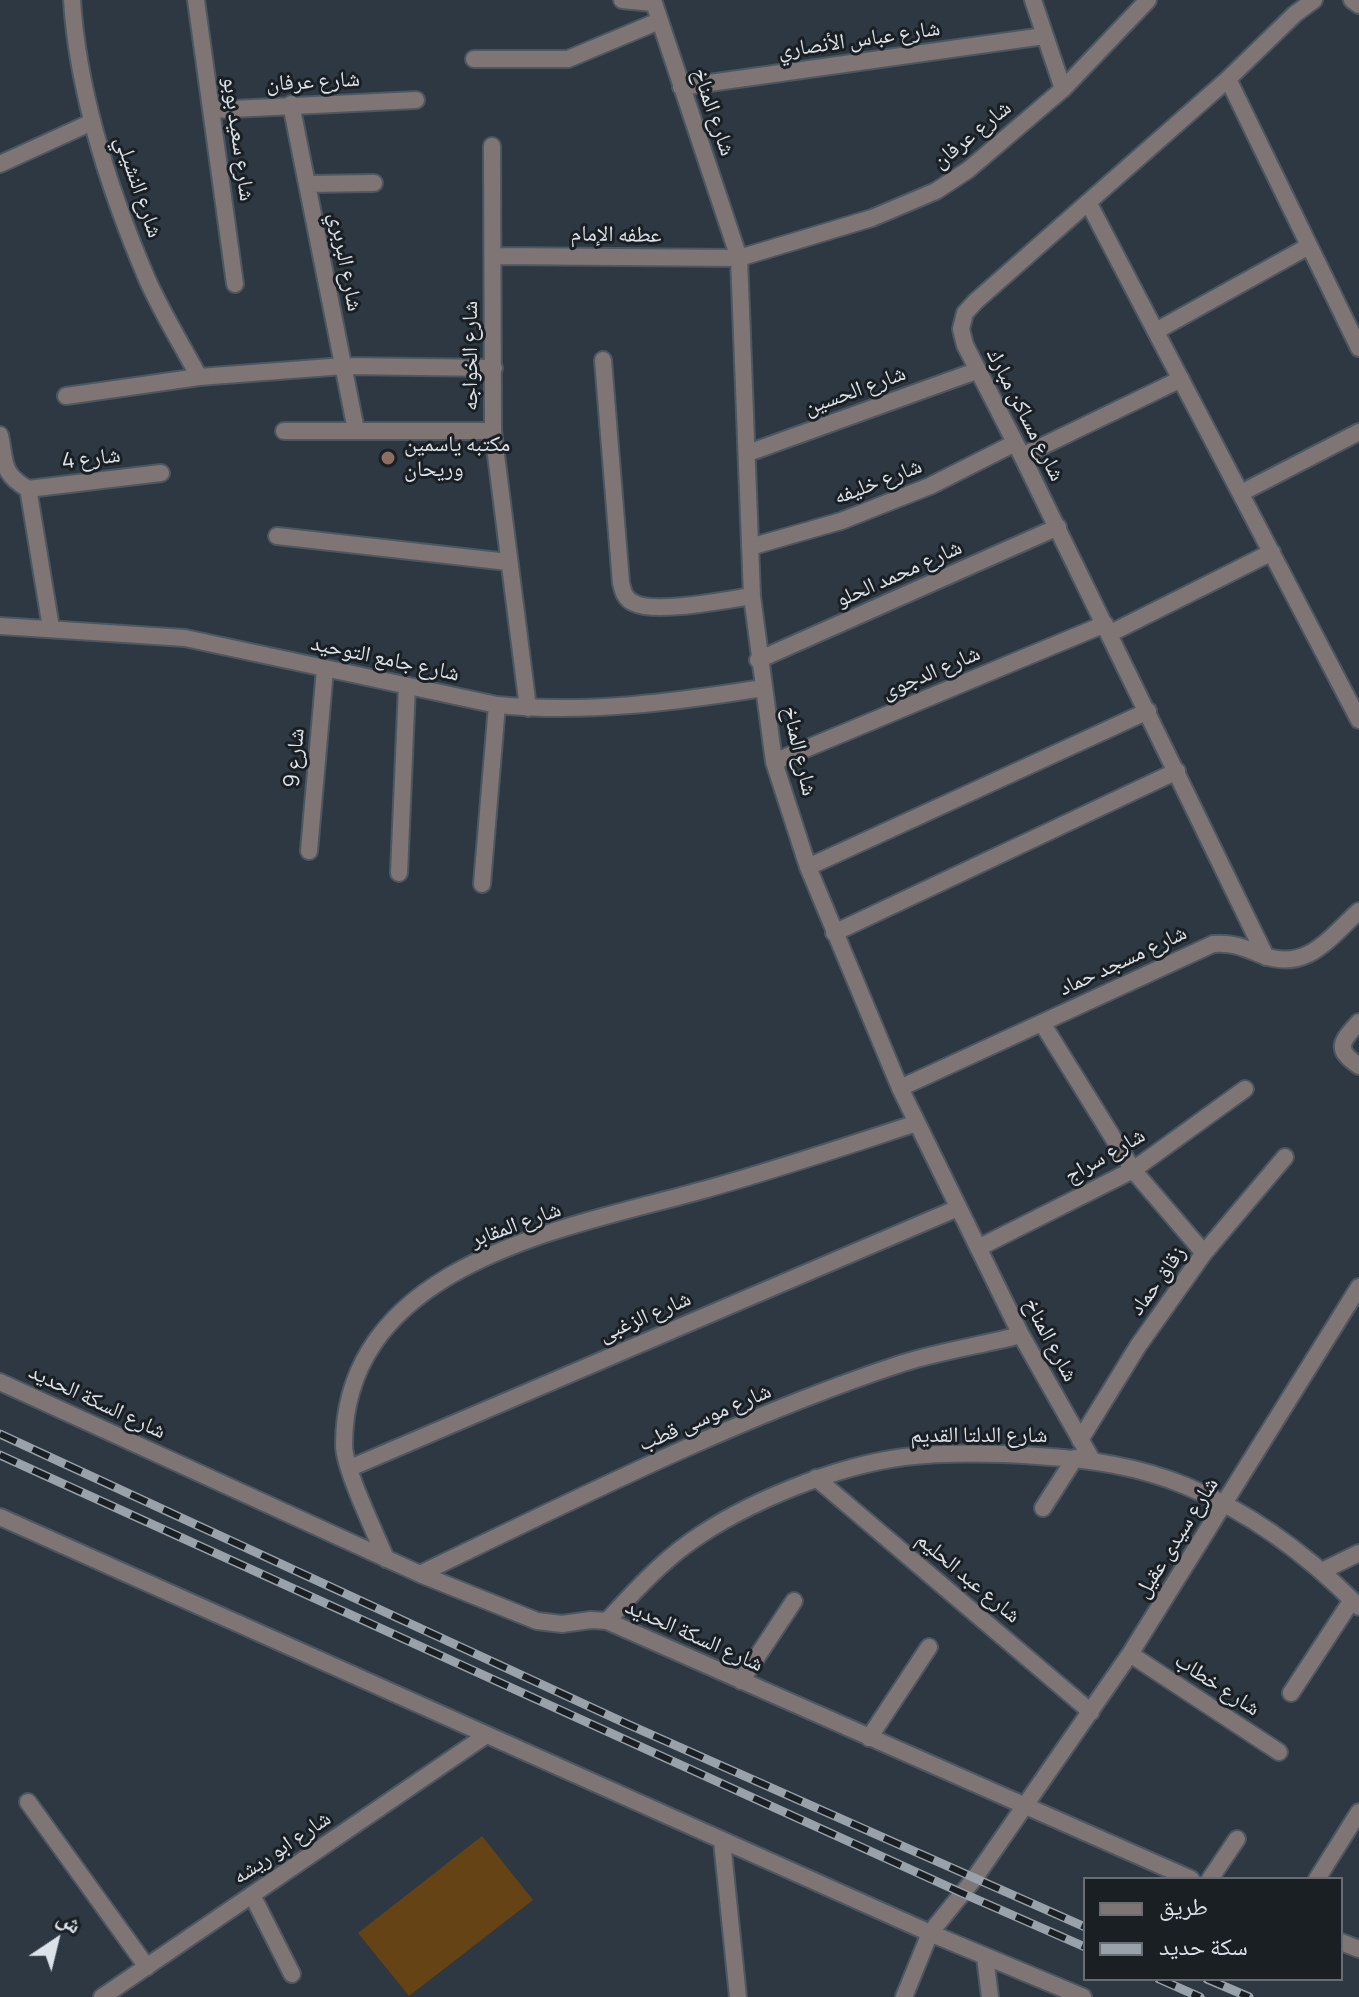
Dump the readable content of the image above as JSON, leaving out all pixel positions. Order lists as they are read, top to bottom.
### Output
{
  "streets": {
    "street": [
      "شارع عباس الأنصاري",
      "شارع عرفان",
      "شارع المناخ",
      "شارع سعيد بوبو",
      "شارع النشيلي",
      "عطفه الإمام",
      "شارع البربري",
      "شارع الخواجه",
      "شارع الحسين",
      "شارع مساكن مبارك",
      "شارع 4",
      "شارع خليفه",
      "شارع محمد الحلو",
      "شارع جامع التوحيد",
      "شارع الدجوى",
      "شارع 9",
      "شارع مسجد حماد",
      "شارع سراج",
      "شارع المقابر",
      "زقاق حماد",
      "شارع الزغبى",
      "شارع السكة الحديد",
      "شارع موسى قطب",
      "شارع الدلتا القديم",
      "شارع سيدى عقيل",
      "شارع عبد الحليم",
      "شارع خطاب",
      "شارع ابو ريشه"
    ]
  },
  "crossings": [
    ["شارع عباس الأنصاري", "شارع المناخ"],
    ["شارع عرفان", "شارع المناخ"],
    ["شارع عرفان", "شارع سعيد بوبو"],
    ["شارع عرفان", "عطفه الإمام"],
    ["شارع عرفان", "شارع البربري"],
    ["شارع المناخ", "عطفه الإمام"],
    ["شارع المناخ", "شارع الحسين"],
    ["شارع المناخ", "شارع خليفه"],
    ["شارع المناخ", "شارع محمد الحلو"],
    ["شارع المناخ", "شارع جامع التوحيد"],
    ["شارع المناخ", "شارع الدجوى"],
    ["شارع المناخ", "شارع مسجد حماد"],
    ["شارع المناخ", "شارع سراج"],
    ["شارع المناخ", "شارع المقابر"],
    ["شارع المناخ", "زقاق حماد"],
    ["شارع المناخ", "شارع الزغبى"],
    ["شارع المناخ", "شارع موسى قطب"],
    ["شارع المناخ", "شارع الدلتا القديم"],
    ["عطفه الإمام", "شارع الخواجه"],
    ["شارع الخواجه", "شارع جامع التوحيد"],
    ["شارع الحسين", "شارع مساكن مبارك"],
    ["شارع مساكن مبارك", "شارع خليفه"],
    ["شارع مساكن مبارك", "شارع محمد الحلو"],
    ["شارع مساكن مبارك", "شارع الدجوى"],
    ["شارع مساكن مبارك", "شارع مسجد حماد"],
    ["شارع جامع التوحيد", "شارع 9"],
    ["شارع المقابر", "شارع الزغبى"],
    ["شارع المقابر", "شارع السكة الحديد"],
    ["شارع السكة الحديد", "شارع موسى قطب"],
    ["شارع السكة الحديد", "شارع الدلتا القديم"],
    ["شارع السكة الحديد", "شارع سيدى عقيل"],
    ["شارع الدلتا القديم", "شارع سيدى عقيل"],
    ["شارع الدلتا القديم", "شارع عبد الحليم"],
    ["شارع سيدى عقيل", "شارع عبد الحليم"],
    ["شارع سيدى عقيل", "شارع خطاب"]
  ],
  "places": ["مكتبه ياسمين وريحان"],
  "legend": ["طريق", "سكة حديد"],
  "north": "top right"
}
